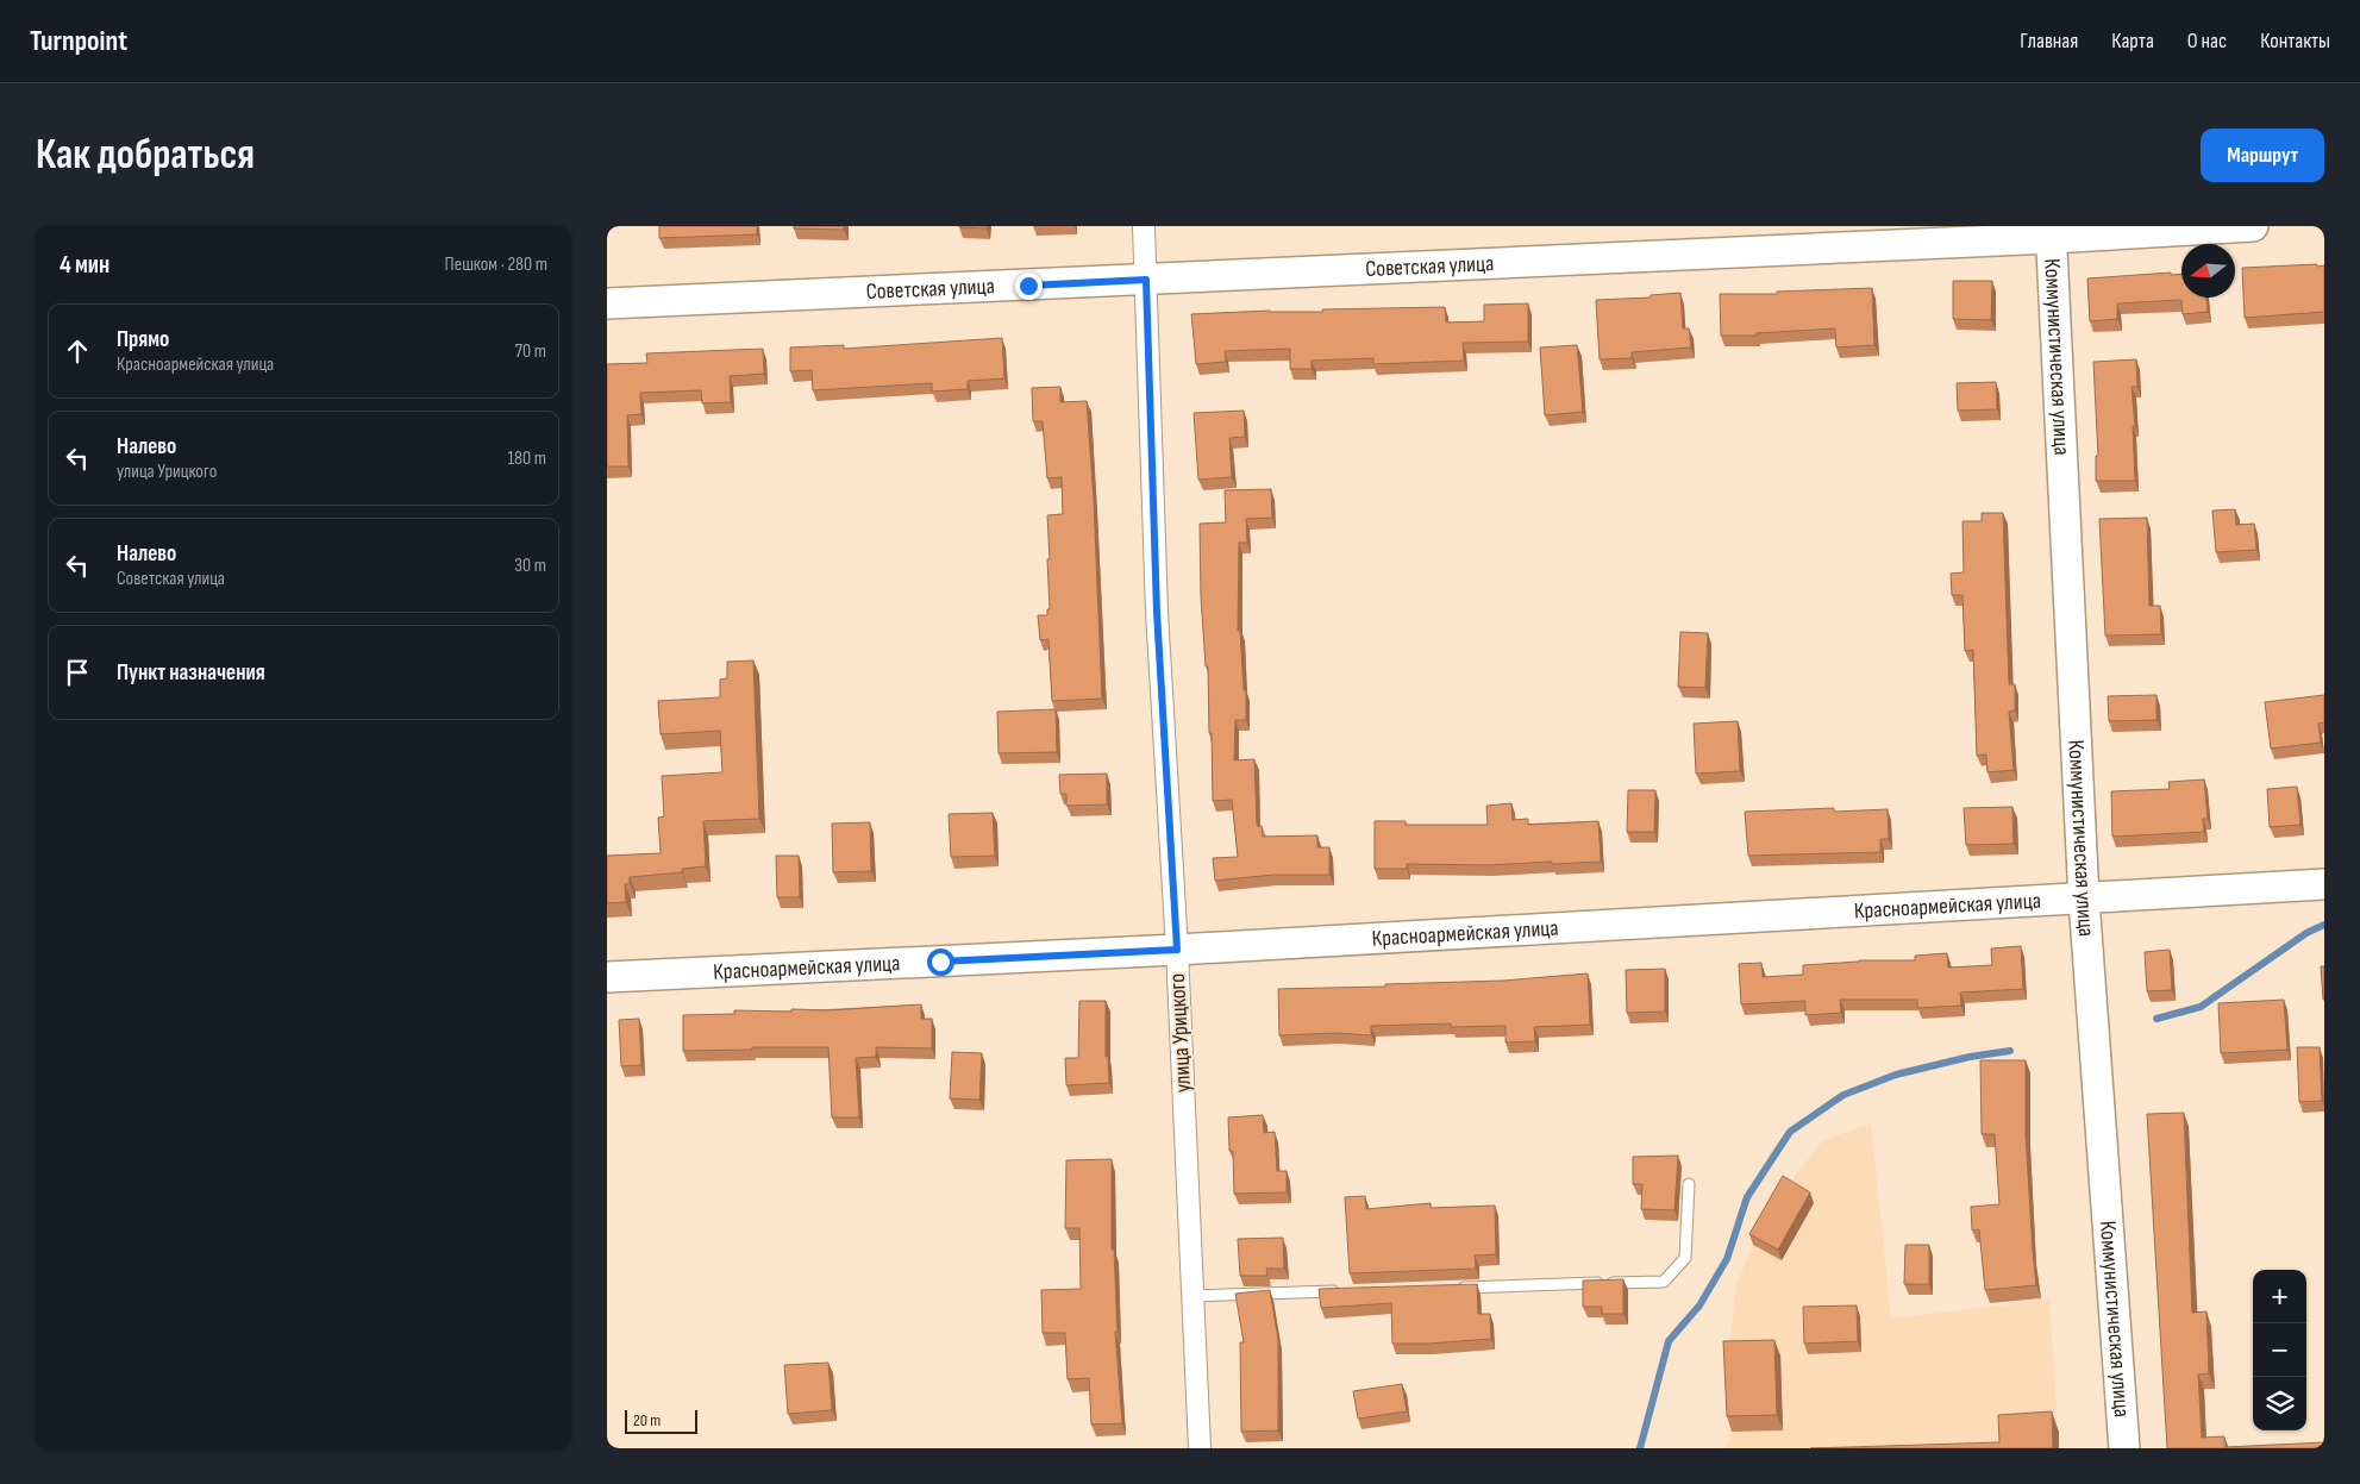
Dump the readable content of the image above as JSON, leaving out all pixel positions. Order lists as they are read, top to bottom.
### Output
{
  "streets": {
    "street": [
      "Советская улица",
      "Коммунистическая улица",
      "Красноармейская улица",
      "улица Урицкого"
    ]
  },
  "crossings": [
    ["Советская улица", "Коммунистическая улица"],
    ["Советская улица", "улица Урицкого"],
    ["Коммунистическая улица", "Красноармейская улица"],
    ["Красноармейская улица", "улица Урицкого"]
  ],
  "scale_bar": "20 m",
  "north": "left",
  "page": {
    "header": "Turnpoint",
    "nav": [
      "Главная",
      "Карта",
      "О нас",
      "Контакты"
    ],
    "buttons": "Маршрут",
    "title": "Как добраться",
    "heading": ["4 мин", "Пешком · 280 m"],
    "list": [
      ["Прямо", "Красноармейская улица", "70 m"],
      ["Налево", "улица Урицкого", "180 m"],
      ["Налево", "Советская улица", "30 m"],
      "Пункт назначения"
    ],
    "map_buttons": ["+", "−"],
    "scale": "20 m"
  }
}
